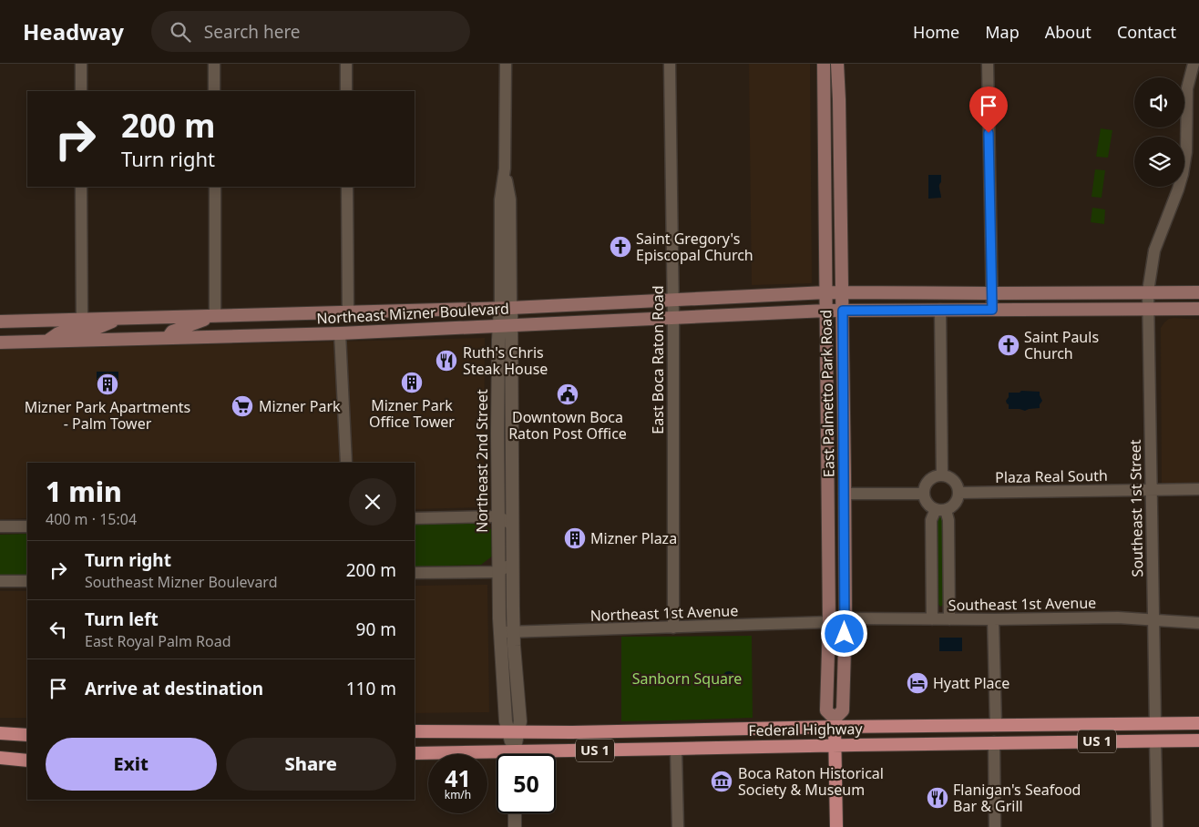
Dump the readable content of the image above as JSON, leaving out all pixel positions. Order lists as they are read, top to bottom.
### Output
{
  "streets": {
    "main road": [
      "Northeast Mizner Boulevard",
      "East Palmetto Park Road",
      "Federal Highway",
      "US 1"
    ],
    "street": [
      "East Boca Raton Road",
      "Northeast 2nd Street",
      "Plaza Real South",
      "Southeast 1st Street",
      "Southeast 1st Avenue",
      "Northeast 1st Avenue"
    ]
  },
  "crossings": [
    ["Northeast Mizner Boulevard", "East Boca Raton Road"],
    ["Northeast Mizner Boulevard", "East Palmetto Park Road"],
    ["Northeast Mizner Boulevard", "Northeast 2nd Street"],
    ["Northeast Mizner Boulevard", "Southeast 1st Street"],
    ["East Boca Raton Road", "Northeast 1st Avenue"],
    ["East Palmetto Park Road", "Southeast 1st Avenue"],
    ["East Palmetto Park Road", "Northeast 1st Avenue"],
    ["East Palmetto Park Road", "Federal Highway"],
    ["Northeast 2nd Street", "Northeast 1st Avenue"],
    ["Northeast 2nd Street", "Federal Highway"],
    ["Plaza Real South", "Southeast 1st Street"],
    ["Southeast 1st Street", "Southeast 1st Avenue"],
    ["Southeast 1st Street", "Federal Highway"]
  ],
  "parks": ["Sanborn Square"],
  "places": {
    "church": ["Saint Gregory's Episcopal Church", "Saint Pauls Church"],
    "restaurant": ["Ruth's Chris Steak House", "Flanigan's Seafood Bar & Grill"],
    "building": ["Mizner Park Office Tower", "Mizner Park Apartments - Palm Tower", "Mizner Plaza"],
    "public building": ["Downtown Boca Raton Post Office"],
    "supermarket": ["Mizner Park"],
    "hotel": ["Hyatt Place"],
    "museum": ["Boca Raton Historical Society & Museum"]
  },
  "page": {
    "header": "Headway",
    "search": "Search here",
    "nav": [
      "Home",
      "Map",
      "About",
      "Contact"
    ],
    "turn": ["200 m", "Turn right"],
    "heading": ["1 min", "400 m · 15:04"],
    "list": [
      {
        "name": "Turn right",
        "note": "Southeast Mizner Boulevard",
        "value": "200 m"
      },
      {
        "name": "Turn left",
        "note": "East Royal Palm Road",
        "value": "90 m"
      },
      {
        "name": "Arrive at destination",
        "value": "110 m"
      }
    ],
    "buttons": ["Exit", "Share"],
    "speed": "41 km/h",
    "limit": "50"
  }
}
